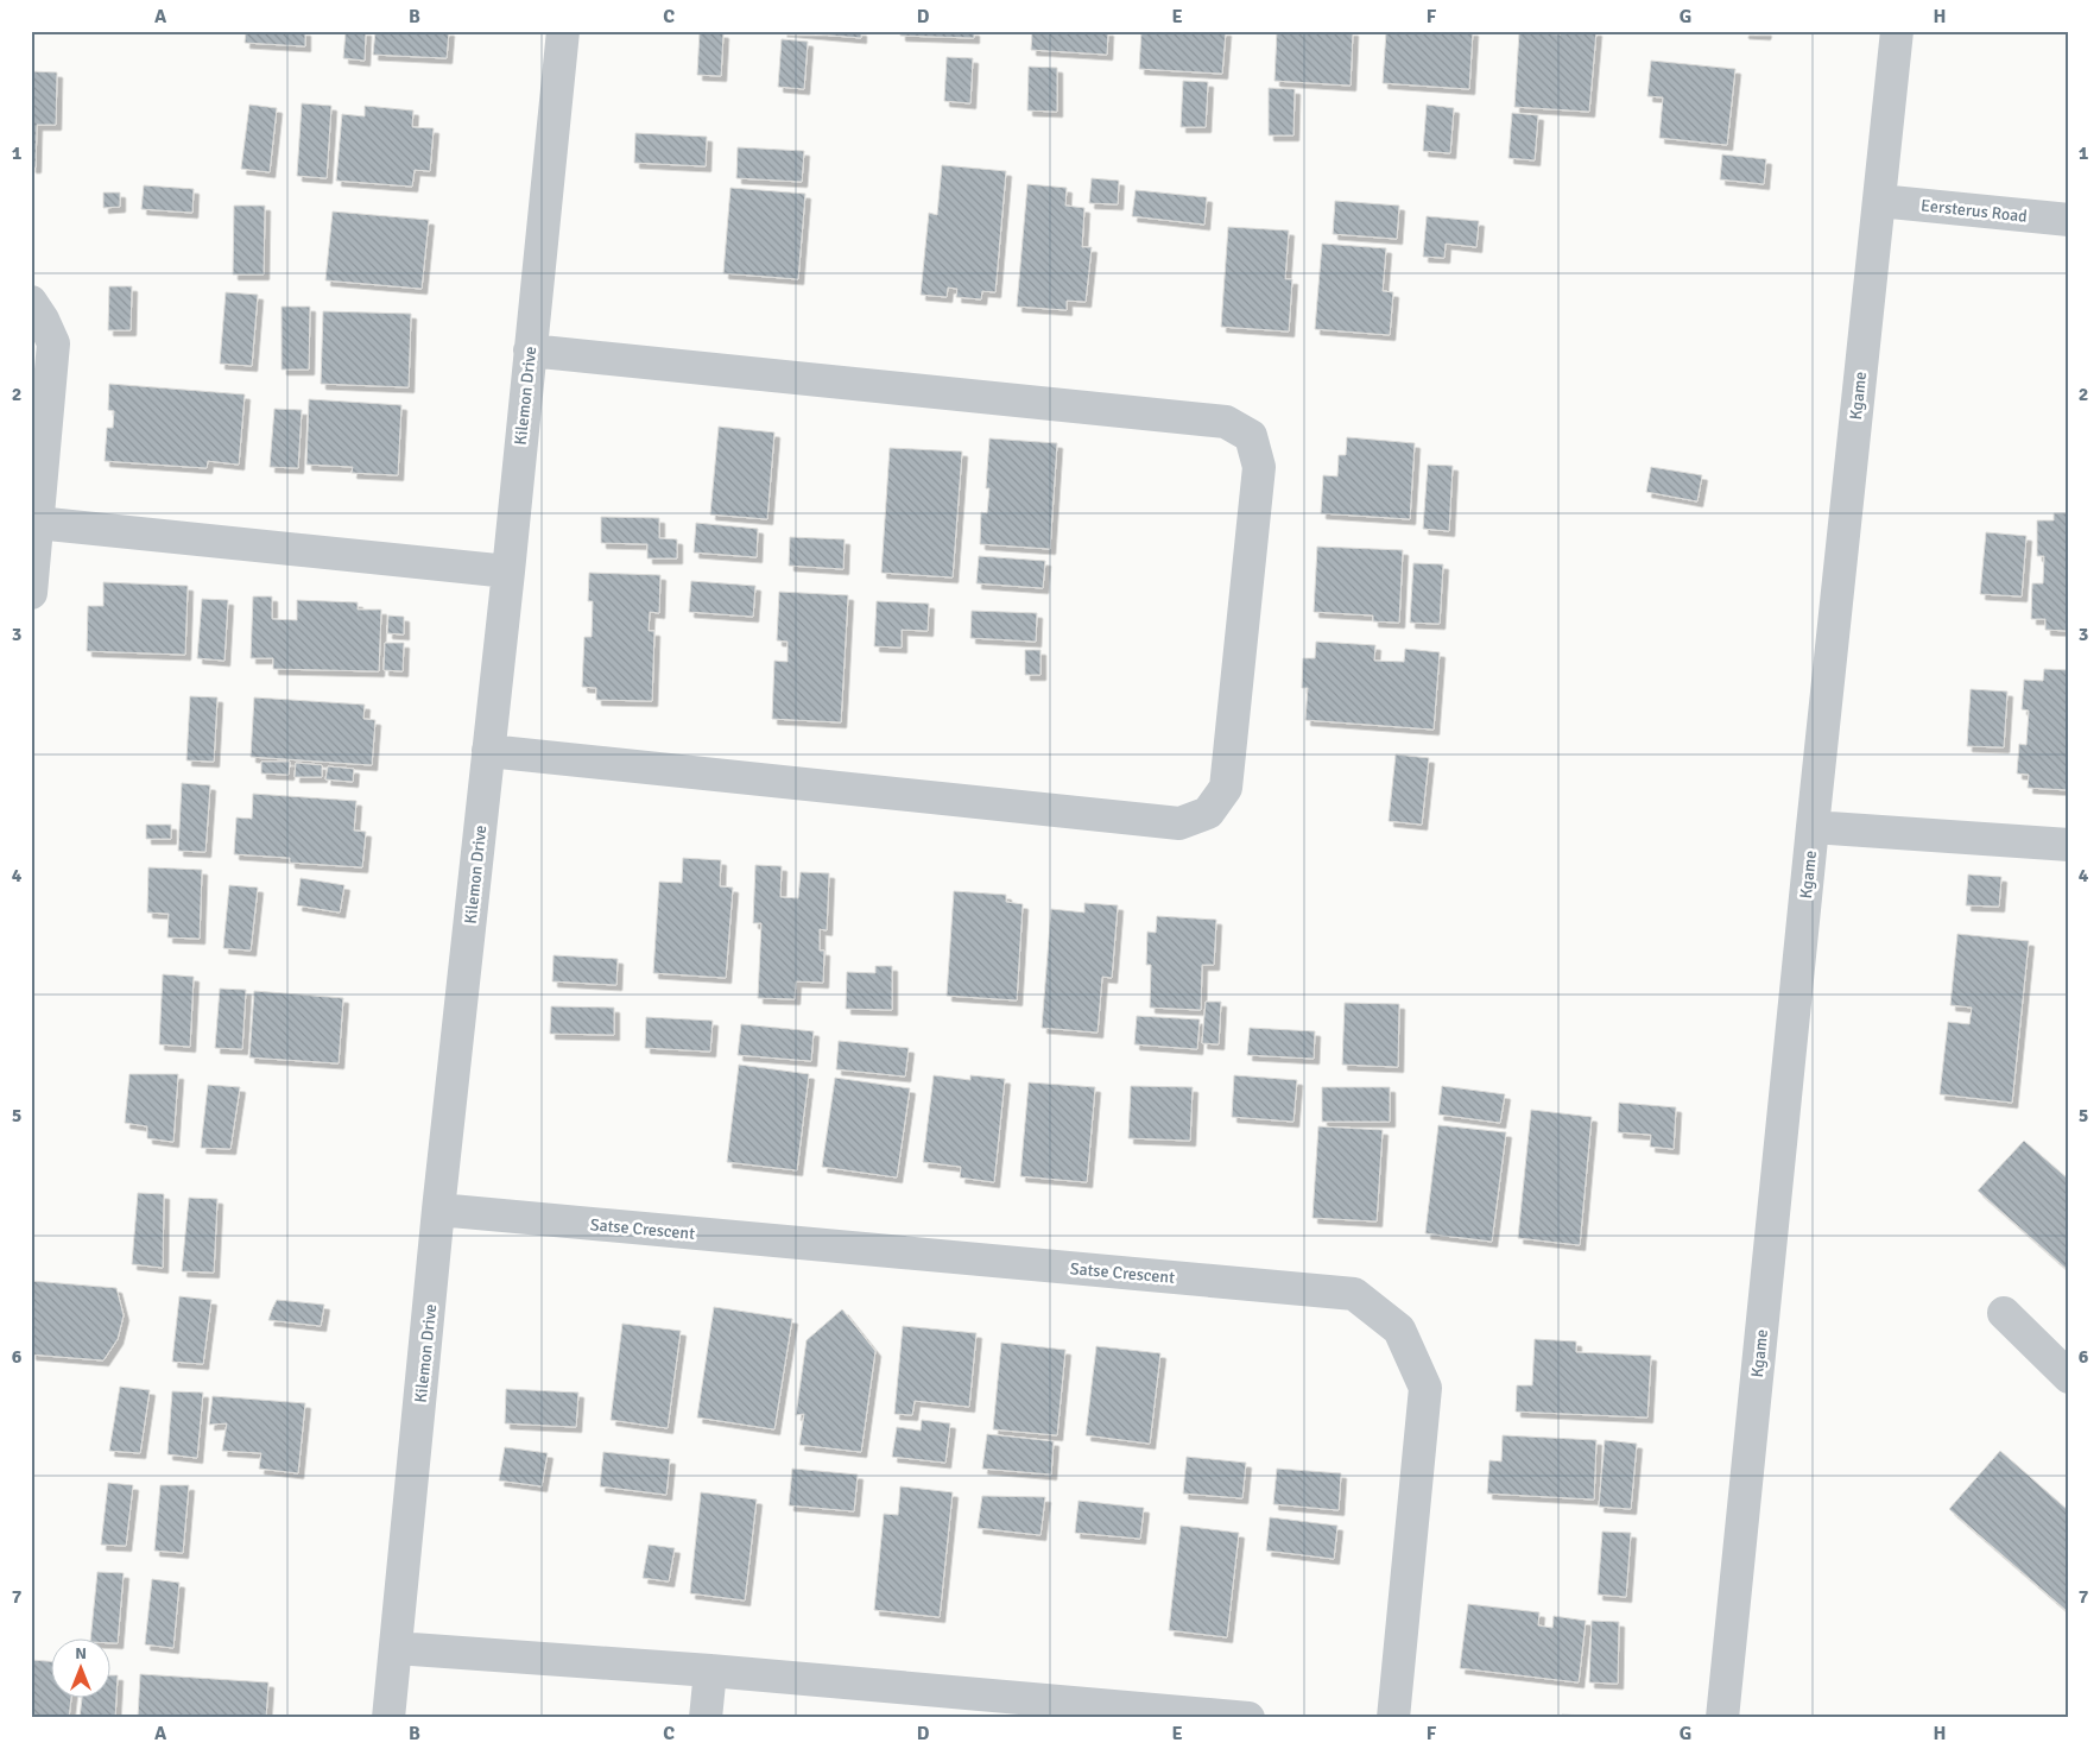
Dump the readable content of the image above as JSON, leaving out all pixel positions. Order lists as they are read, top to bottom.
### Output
{
  "streets": {
    "street": [
      "Eersterus Road",
      "Kilemon Drive",
      "Kgame",
      "Satse Crescent"
    ]
  },
  "crossings": [
    ["Eersterus Road", "Kgame"],
    ["Kilemon Drive", "Satse Crescent"]
  ],
  "north": "top",
  "grid": {
    "columns": [
      "A",
      "B",
      "C",
      "D",
      "E",
      "F",
      "G",
      "H"
    ],
    "rows": [
      "1",
      "2",
      "3",
      "4",
      "5",
      "6",
      "7"
    ]
  }
}
